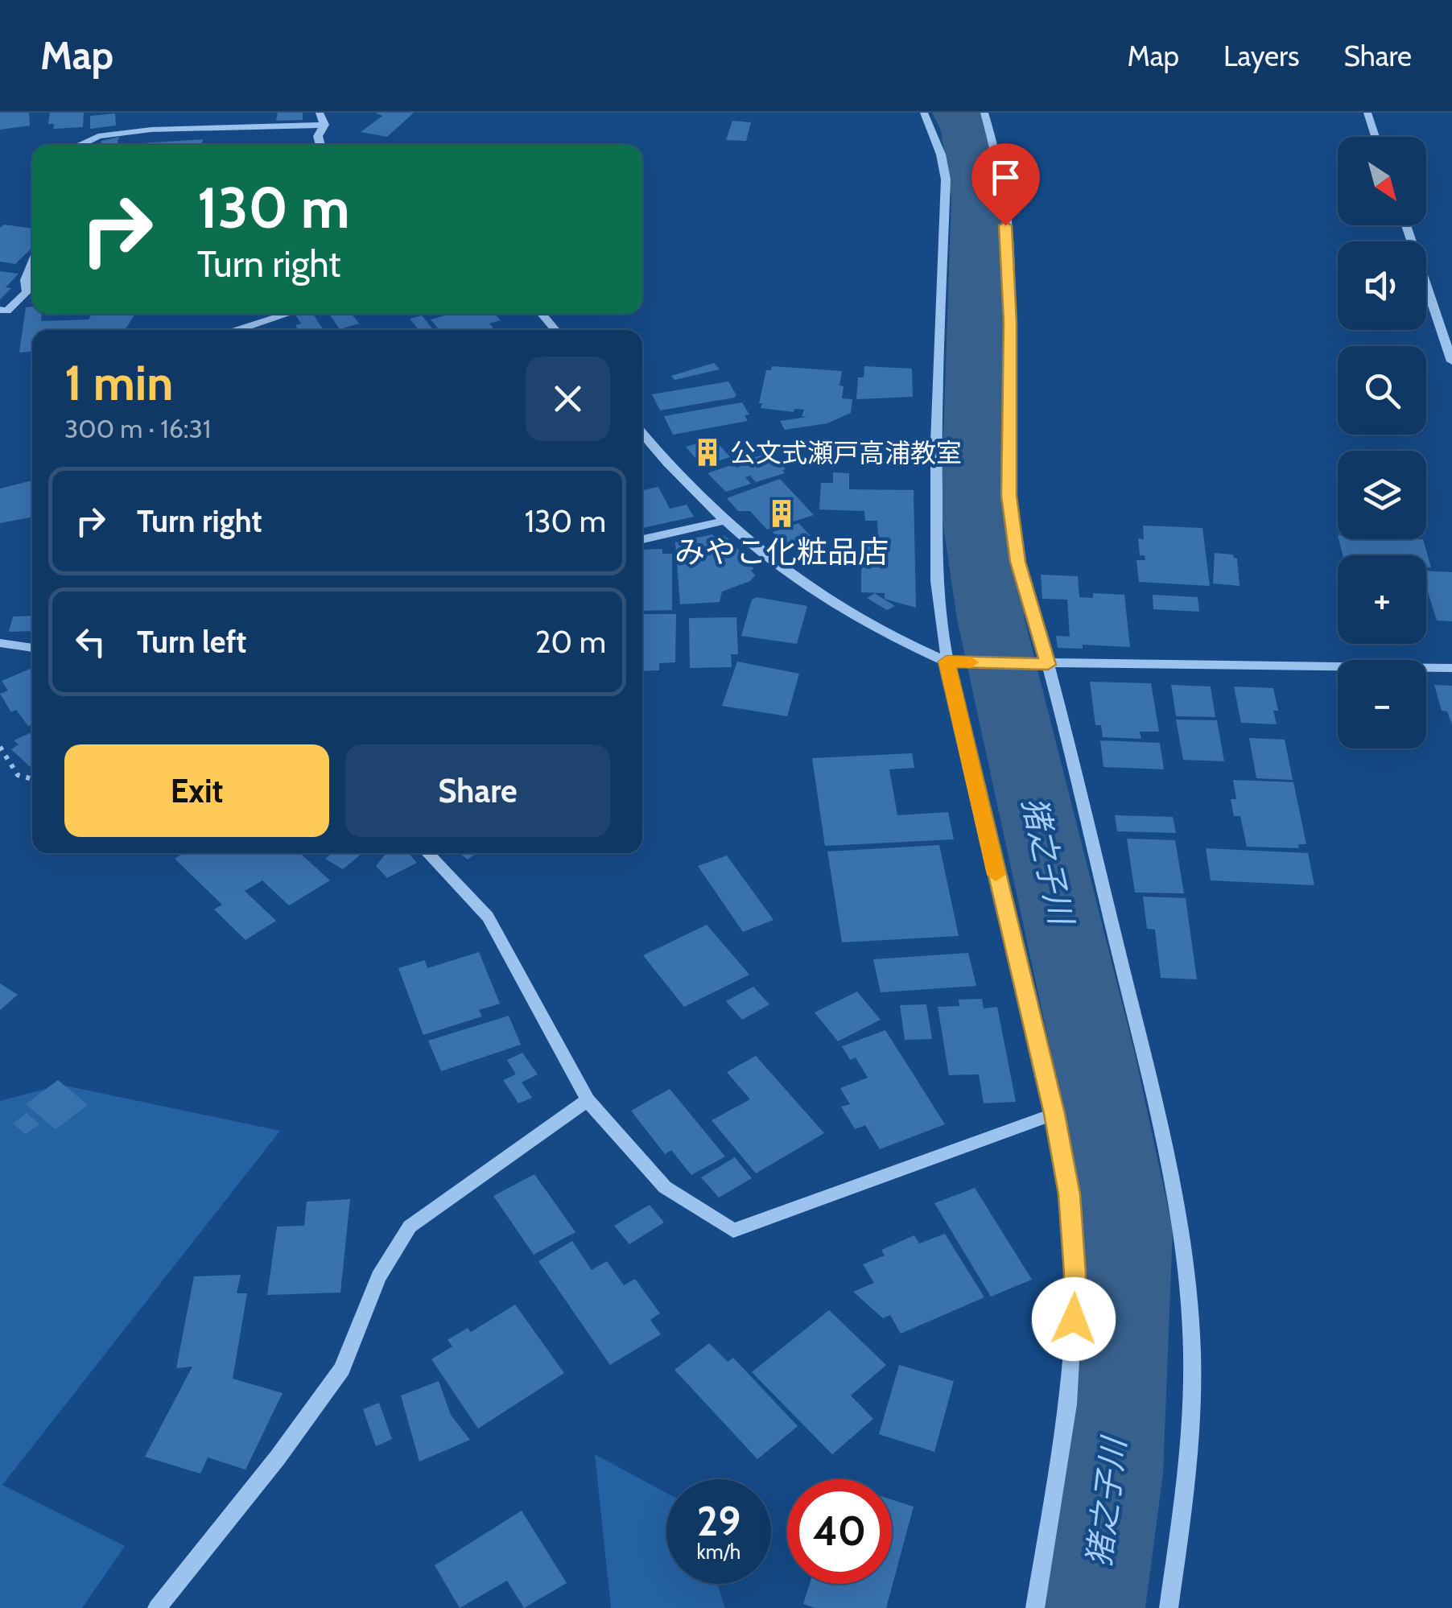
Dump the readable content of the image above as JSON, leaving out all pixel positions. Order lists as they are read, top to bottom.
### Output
{
  "water": ["猪之子川"],
  "places": {
    "building": ["公文式瀬戸高浦教室", "みやこ化粧品店"]
  },
  "north": "bottom right",
  "page": {
    "header": "Map",
    "nav": ["Map", "Layers", "Share"],
    "map_buttons": ["+", "−"],
    "turn": ["130 m", "Turn right"],
    "heading": ["1 min", "300 m · 16:31"],
    "list": [
      {
        "name": "Turn right",
        "value": "130 m"
      },
      {
        "name": "Turn left",
        "value": "20 m"
      }
    ],
    "buttons": ["Exit", "Share"],
    "speed": "29 km/h",
    "limit": "40"
  }
}
